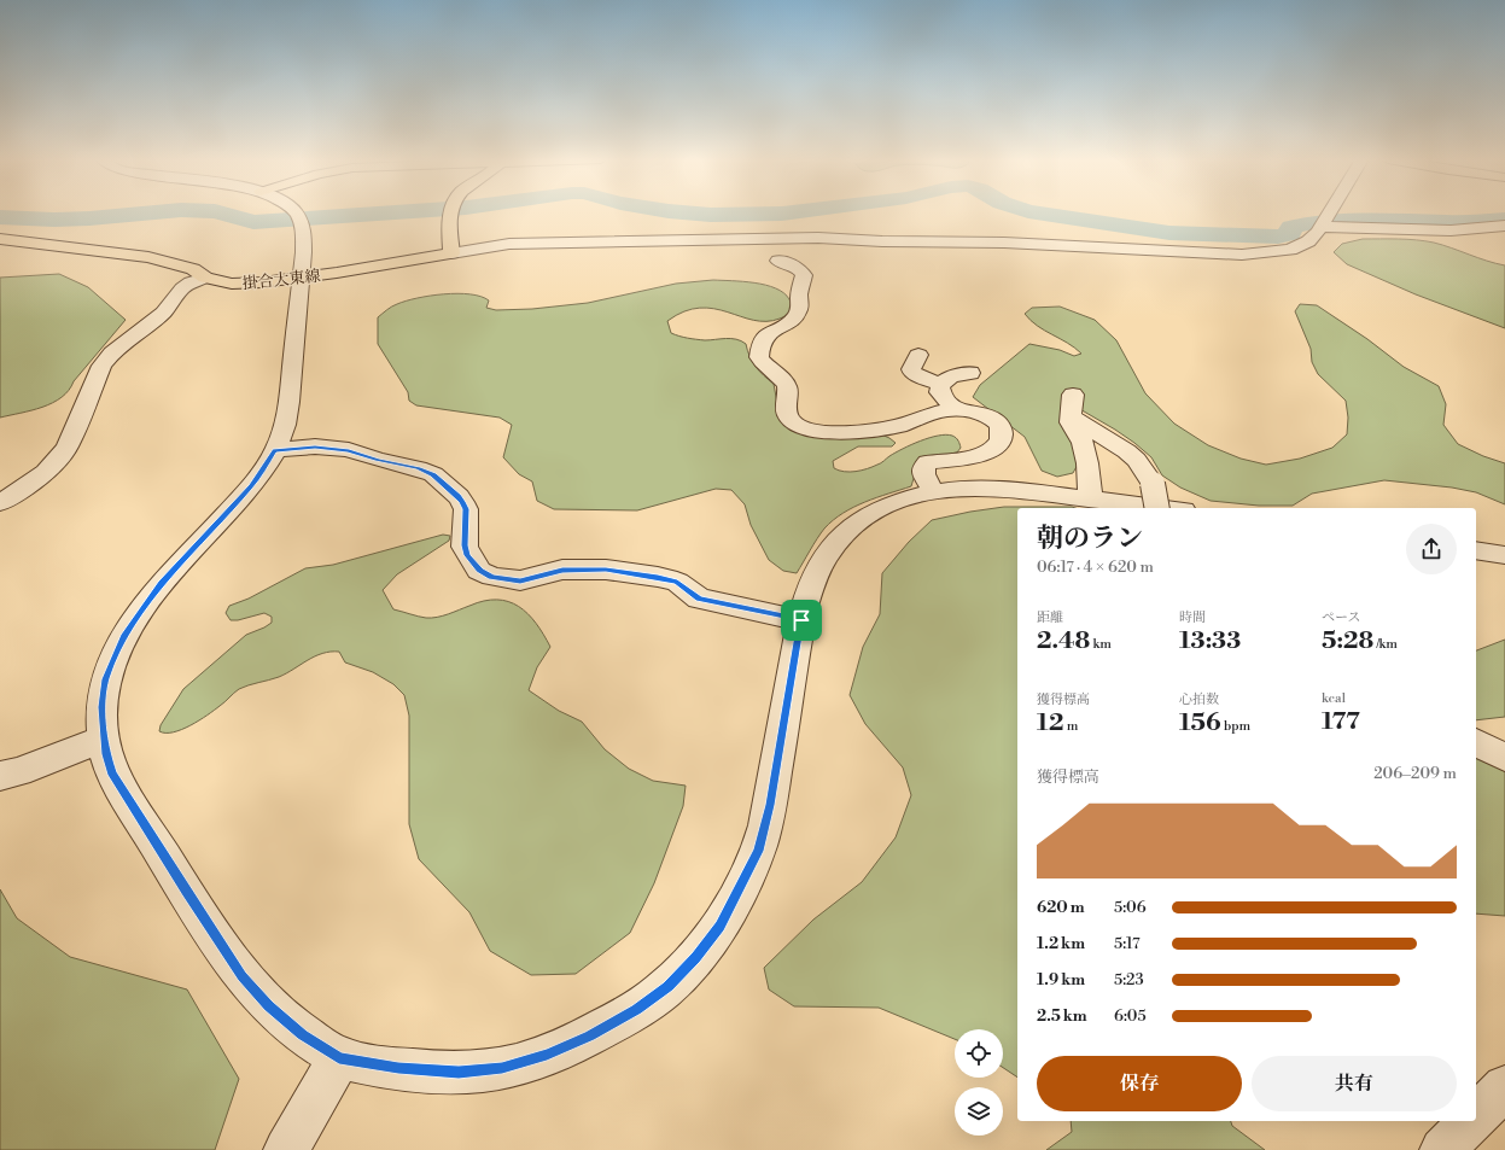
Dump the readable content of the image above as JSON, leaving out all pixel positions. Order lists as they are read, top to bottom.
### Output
{
  "streets": {
    "main road": ["掛合大東線"]
  },
  "page": {
    "heading": ["朝のラン", "06:17 · 4 × 620 m"],
    "stats": [
      ["距離", "2.48 km"],
      ["時間", "13:33"],
      ["ペース", "5:28 /km"],
      ["獲得標高", "12 m"],
      ["心拍数", "156 bpm"],
      ["kcal", "177"]
    ],
    "chart": ["獲得標高", "206–209 m"],
    "list": [
      {
        "name": "620 m",
        "note": "5:06"
      },
      {
        "name": "1.2 km",
        "note": "5:17"
      },
      {
        "name": "1.9 km",
        "note": "5:23"
      },
      {
        "name": "2.5 km",
        "note": "6:05"
      }
    ],
    "buttons": ["保存", "共有"]
  }
}
